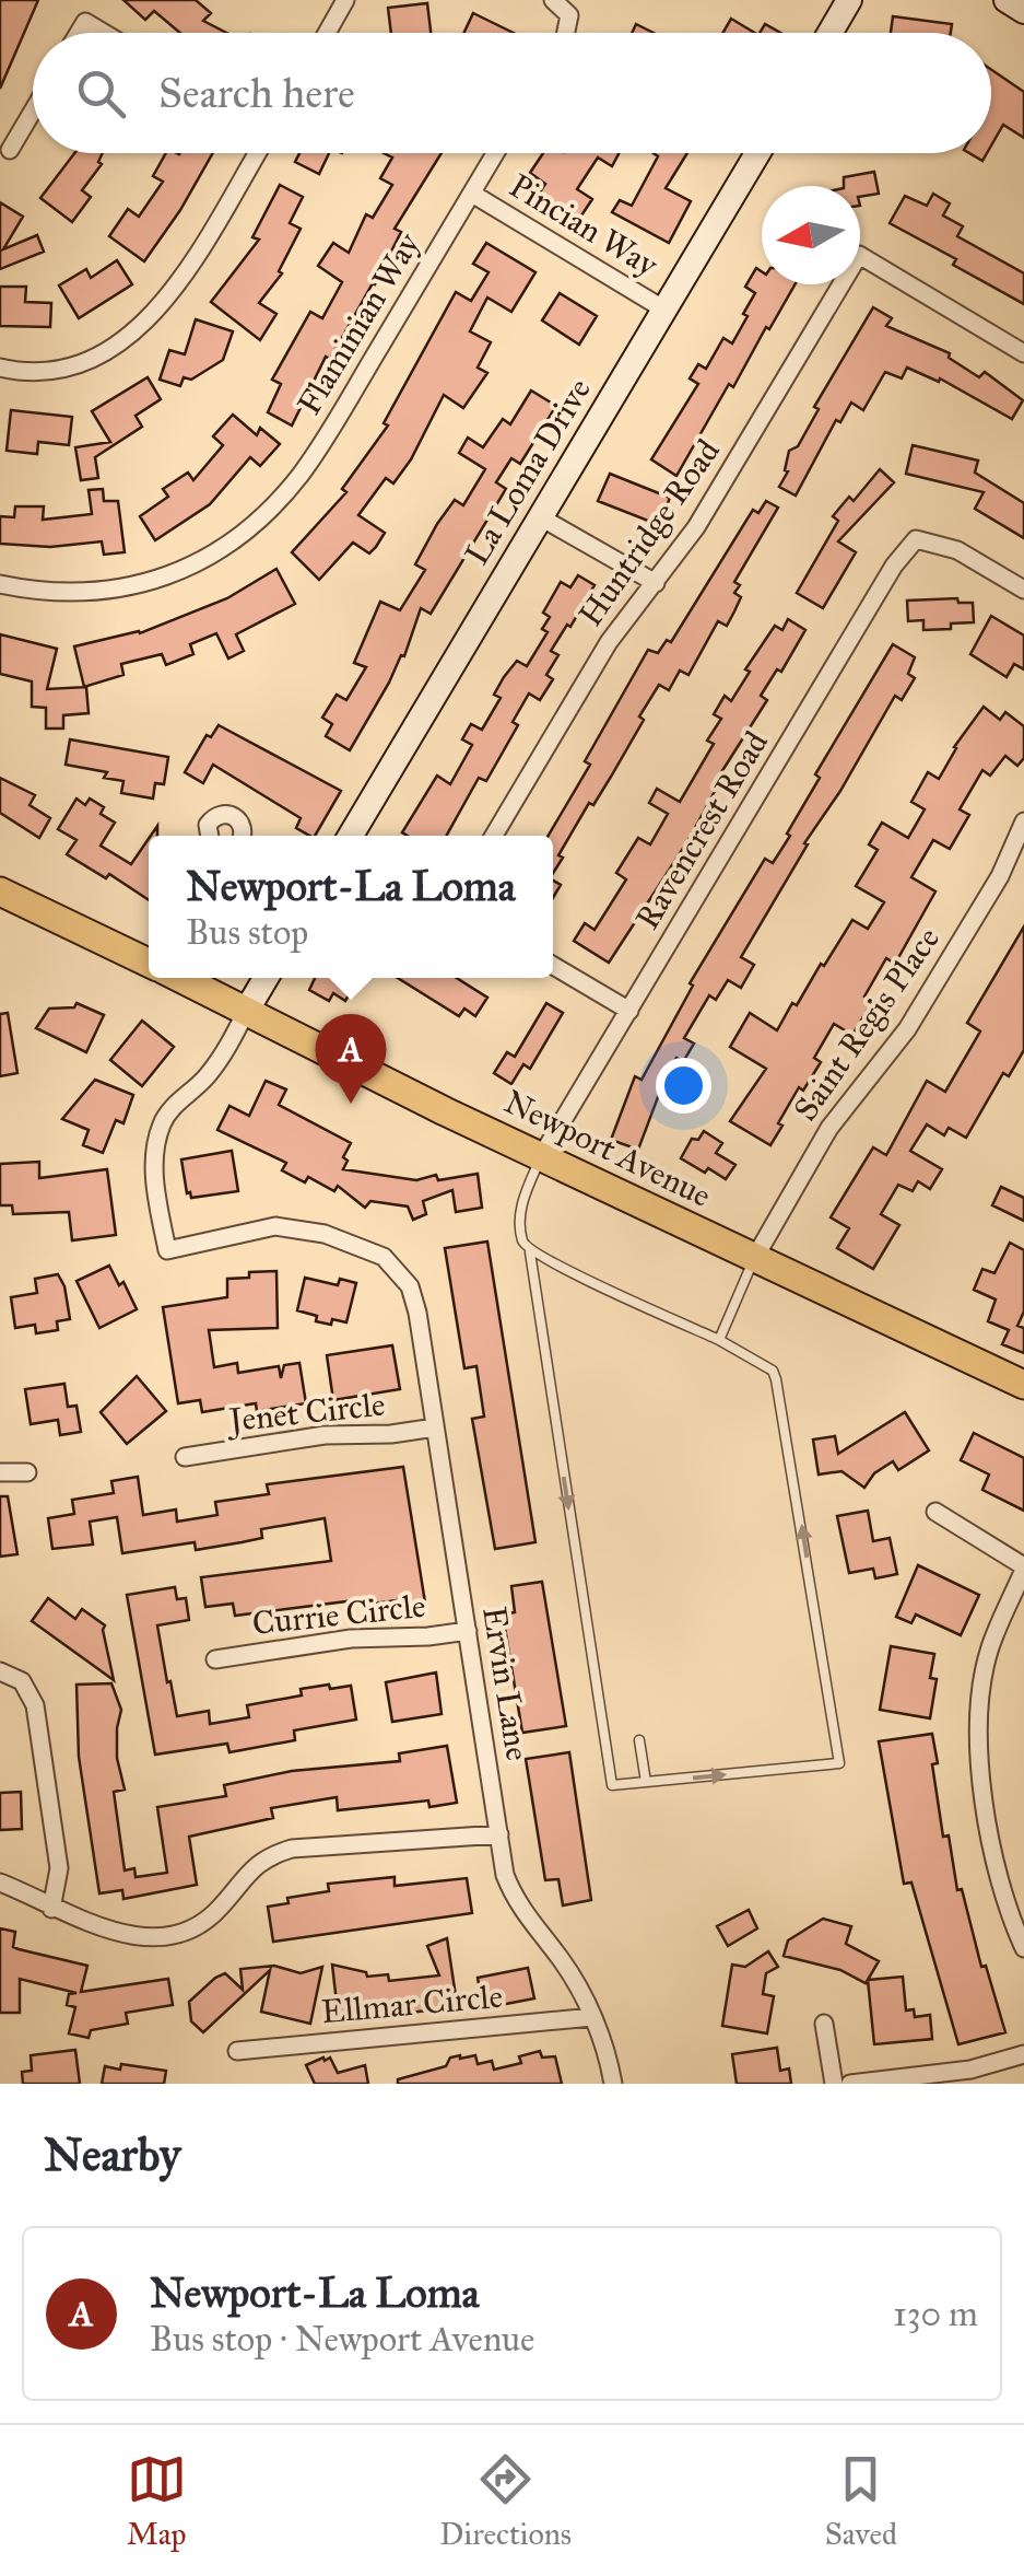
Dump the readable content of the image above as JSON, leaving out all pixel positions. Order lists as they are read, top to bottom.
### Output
{
  "streets": {
    "main road": ["La Loma Drive", "Newport Avenue"],
    "street": [
      "Pincian Way",
      "Flaminian Way",
      "Huntridge Road",
      "Ravencrest Road",
      "Saint Regis Place",
      "Jenet Circle",
      "Currie Circle",
      "Ervin Lane",
      "Ellmar Circle"
    ]
  },
  "crossings": [
    ["Pincian Way", "Flaminian Way"],
    ["Pincian Way", "La Loma Drive"],
    ["Ravencrest Road", "Newport Avenue"],
    ["Saint Regis Place", "Newport Avenue"],
    ["Newport Avenue", "Ervin Lane"],
    ["Jenet Circle", "Ervin Lane"],
    ["Currie Circle", "Ervin Lane"],
    ["Ervin Lane", "Ellmar Circle"]
  ],
  "north": "left",
  "page": {
    "search": "Search here",
    "popup": ["Newport-La Loma", "Bus stop"],
    "pins": "A",
    "heading": "Nearby",
    "list": [
      {
        "mark": "A",
        "name": "Newport-La Loma",
        "note": "Bus stop · Newport Avenue",
        "value": "130 m"
      }
    ],
    "nav": ["Map", "Directions", "Saved"]
  }
}
